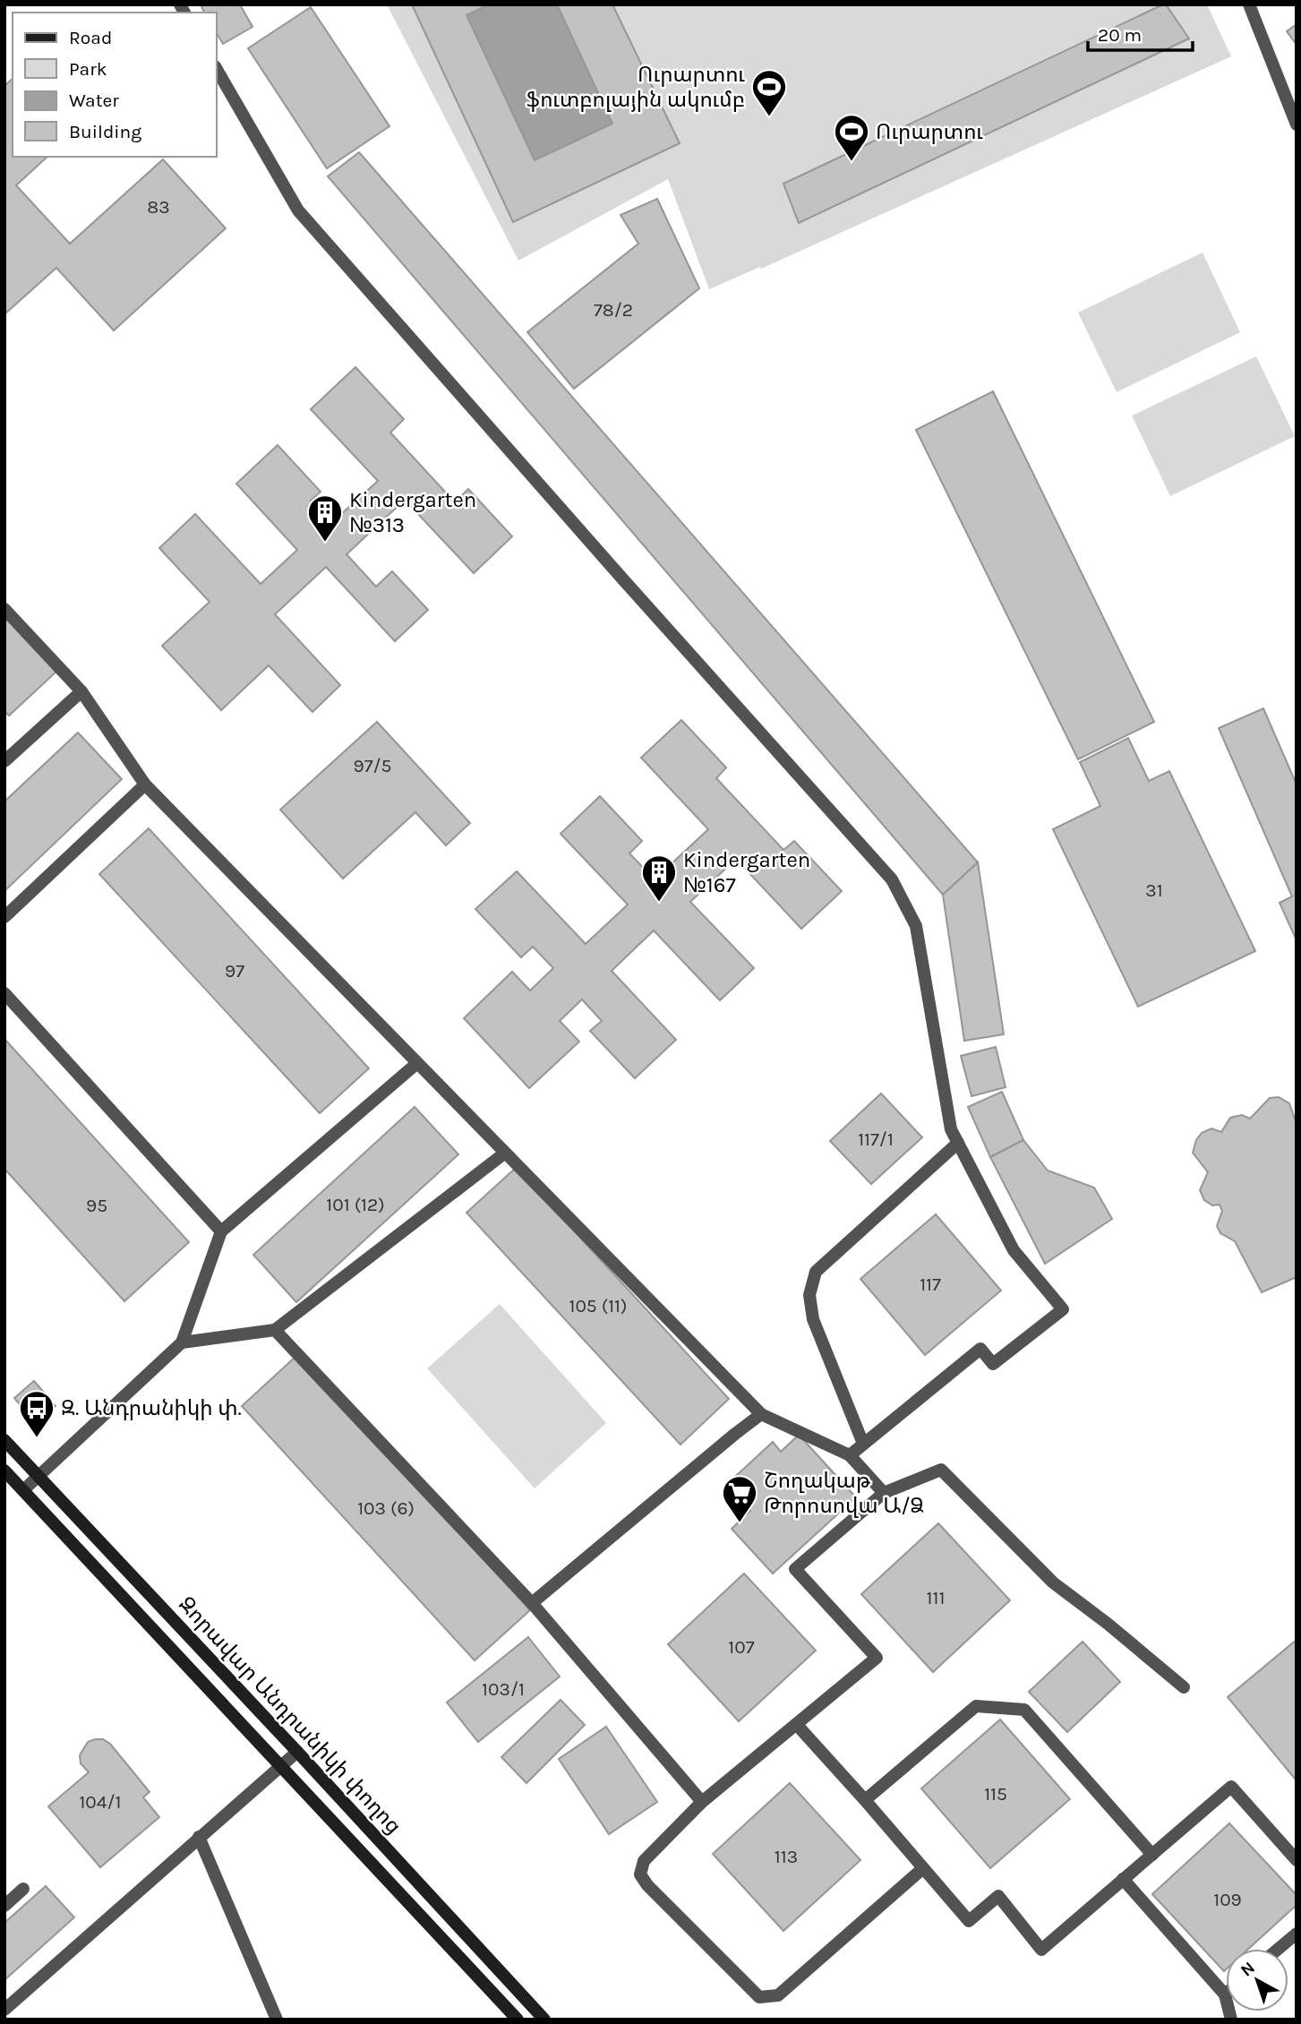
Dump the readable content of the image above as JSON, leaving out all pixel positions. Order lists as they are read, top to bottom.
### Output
{
  "streets": {
    "main road": ["Զորավար Անդրանիկի փողոց"]
  },
  "places": {
    "sports": ["Ուրարտու ֆուտբոլային ակումբ", "Ուրարտու"],
    "building": ["Kindergarten №313", "Kindergarten №167"],
    "bus stop": ["Զ. Անդրանիկի փ."],
    "supermarket": ["Շողակաթ Թորոսովա Ա/Ձ"]
  },
  "house_numbers": [
    "83",
    "78/2",
    "97/5",
    "31",
    "97",
    "117/1",
    "101 (12)",
    "95",
    "117",
    "105 (11)",
    "103 (6)",
    "111",
    "107",
    "103/1",
    "115",
    "104/1",
    "113",
    "109"
  ],
  "legend": [
    "Road",
    "Park",
    "Water",
    "Building"
  ],
  "scale_bar": "20 m",
  "north": "top left"
}
